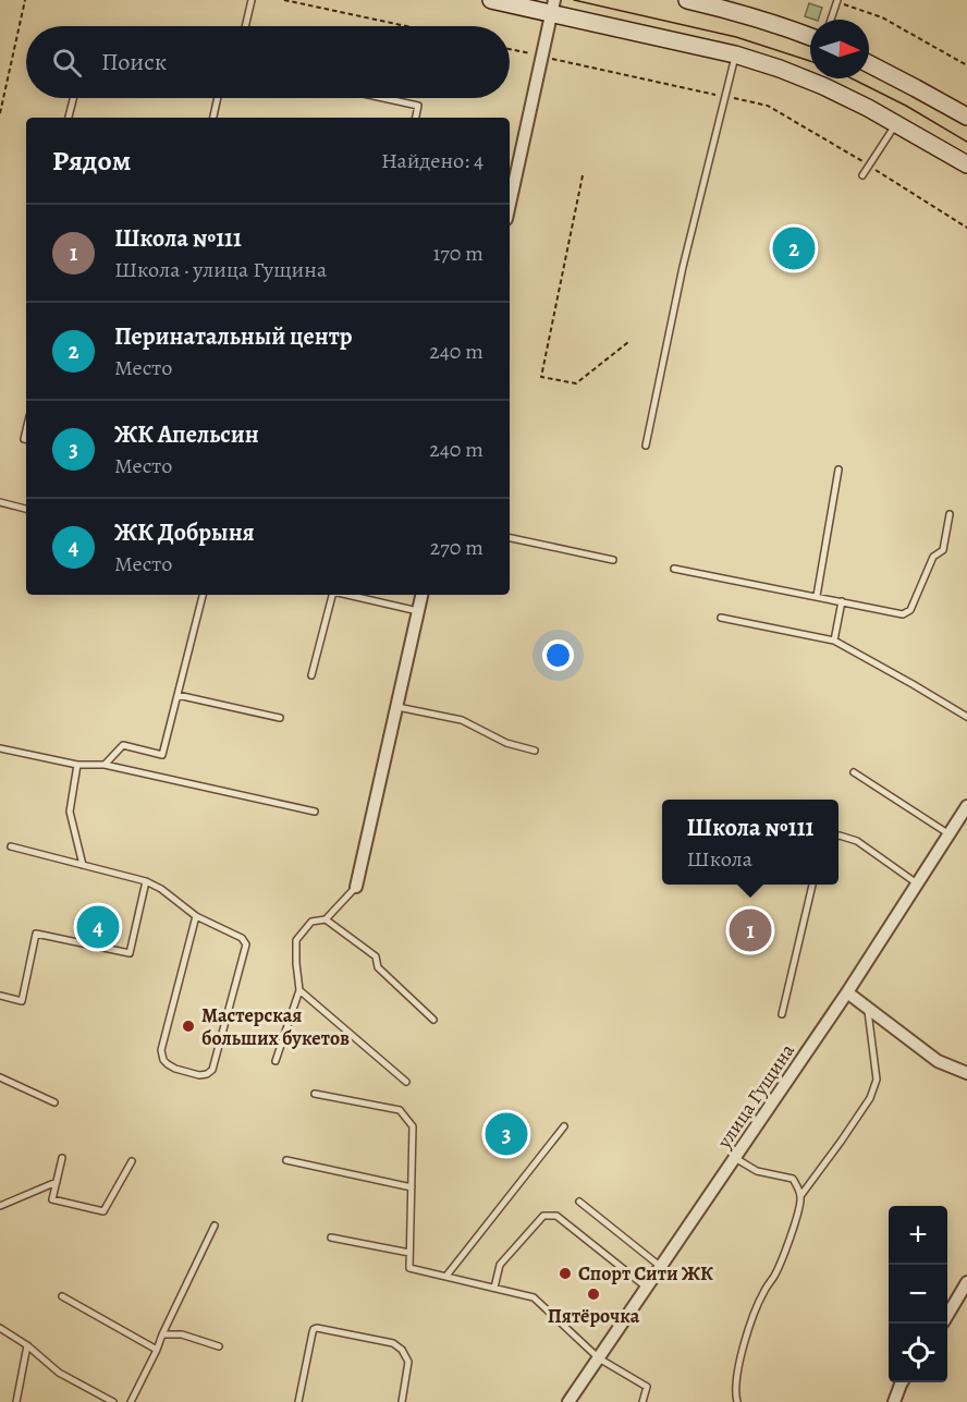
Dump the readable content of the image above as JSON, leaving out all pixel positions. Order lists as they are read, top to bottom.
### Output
{
  "streets": {
    "street": ["улица Гущина"]
  },
  "places": ["Мастерская больших букетов", "Спорт Сити ЖК", "Пятёрочка"],
  "north": "right",
  "page": {
    "search": "Поиск",
    "heading": ["Рядом", "Найдено: 4"],
    "list": [
      {
        "mark": "1",
        "name": "Школа №111",
        "note": "Школа · улица Гущина",
        "value": "170 m"
      },
      {
        "mark": "2",
        "name": "Перинатальный центр",
        "note": "Место",
        "value": "240 m"
      },
      {
        "mark": "3",
        "name": "ЖК Апельсин",
        "note": "Место",
        "value": "240 m"
      },
      {
        "mark": "4",
        "name": "ЖК Добрыня",
        "note": "Место",
        "value": "270 m"
      }
    ],
    "pins": [
      "2",
      "4",
      "1",
      "3"
    ],
    "popup": ["Школа №111", "Школа"],
    "map_buttons": ["+", "−"]
  }
}
